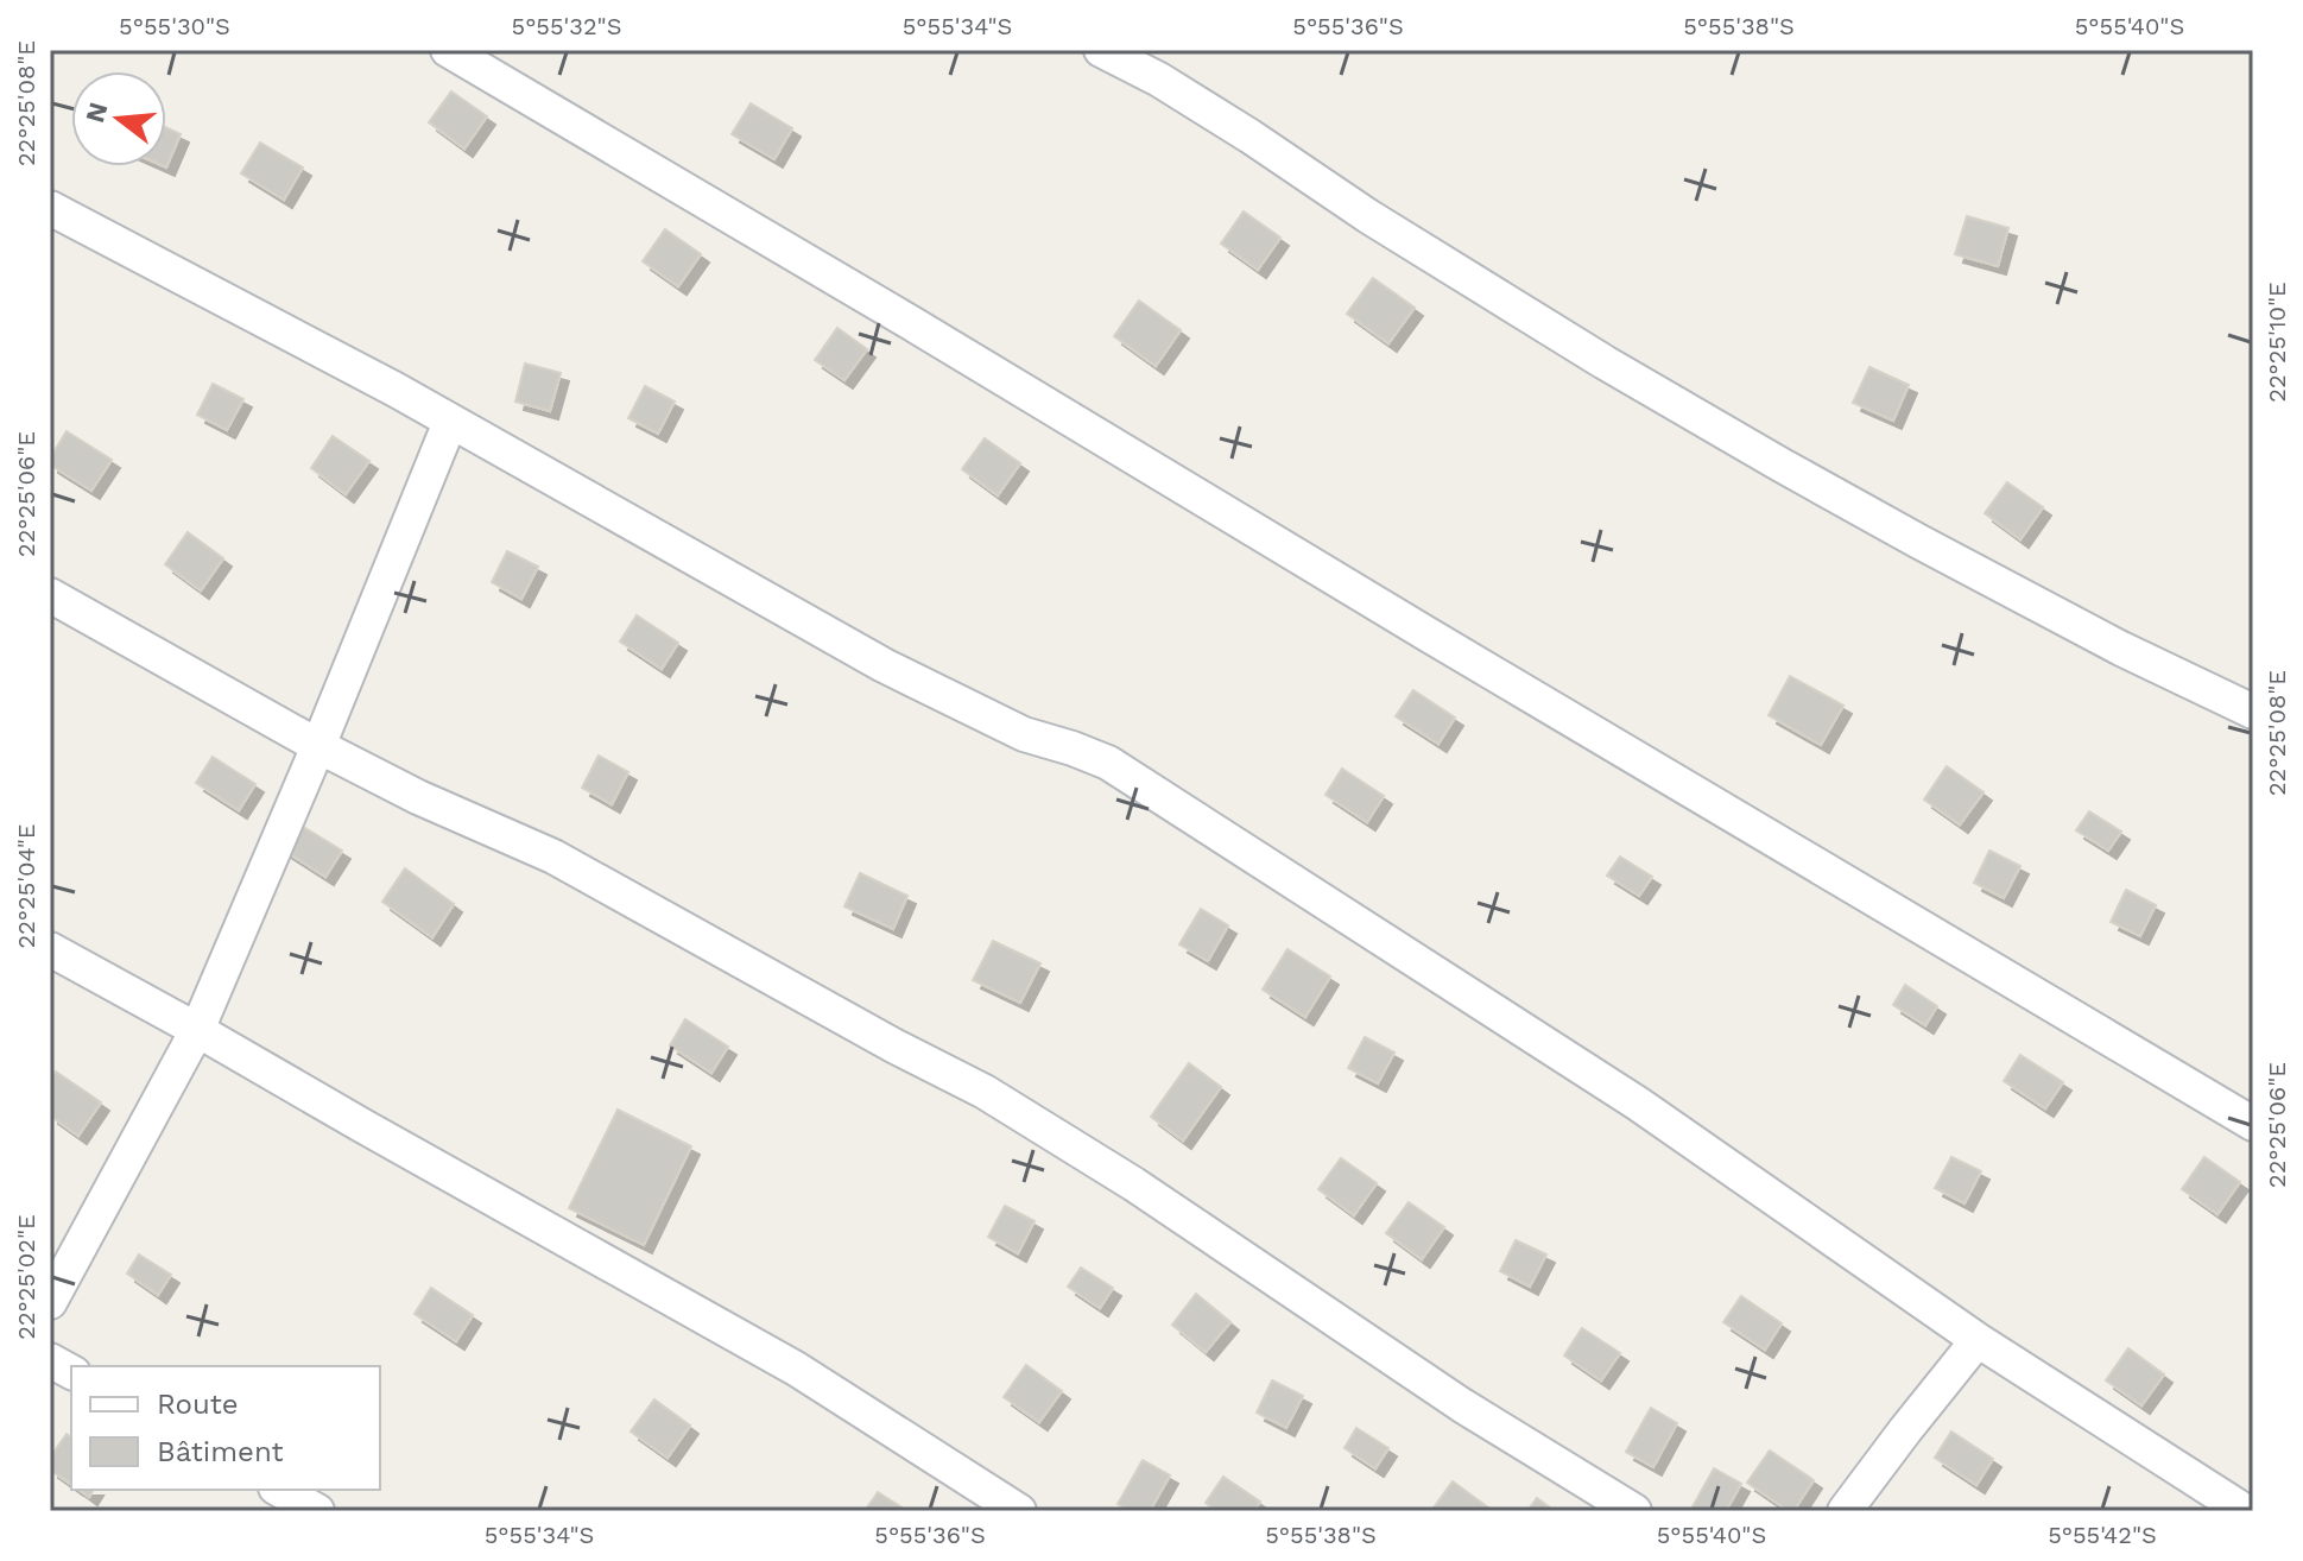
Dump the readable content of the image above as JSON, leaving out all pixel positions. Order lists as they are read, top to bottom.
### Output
{
  "legend": ["Route", "Bâtiment"],
  "north": "left",
  "coordinates": [
    "5°55'30\"S",
    "5°55'32\"S",
    "5°55'34\"S",
    "5°55'36\"S",
    "5°55'38\"S",
    "5°55'40\"S",
    "22°25'08\"E",
    "22°25'10\"E",
    "22°25'06\"E",
    "22°25'04\"E",
    "22°25'02\"E",
    "5°55'42\"S"
  ]
}
